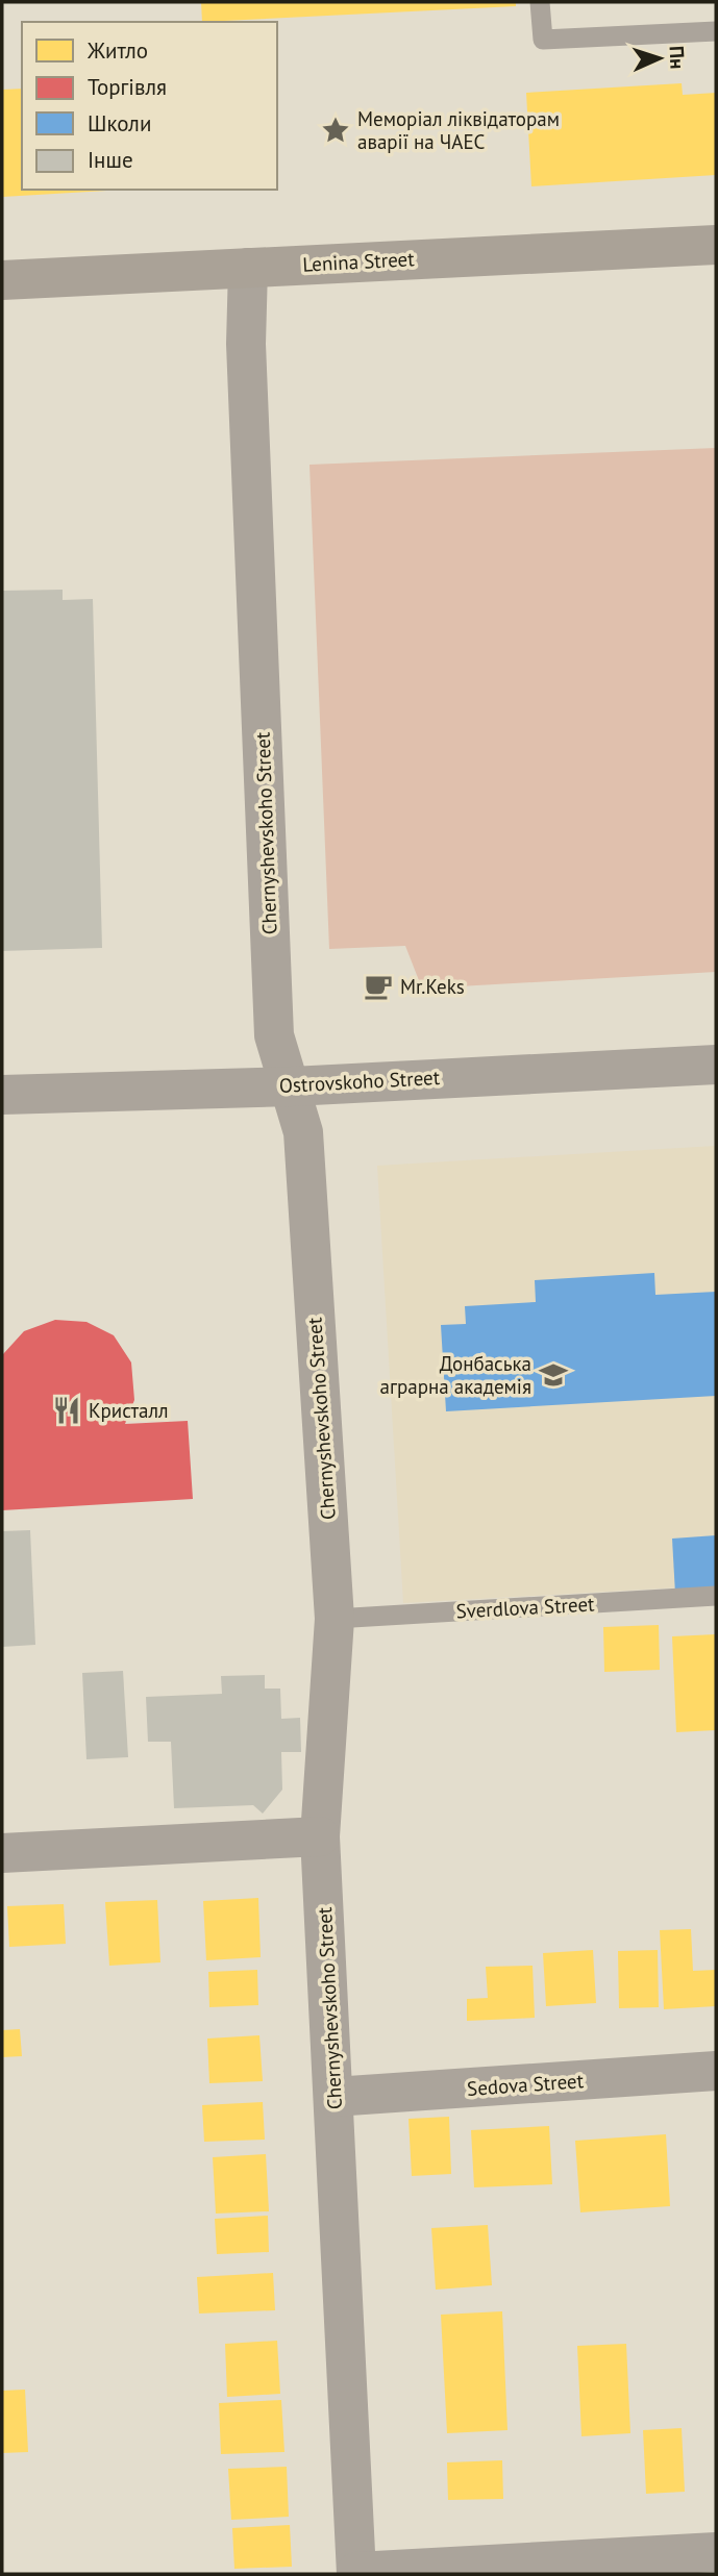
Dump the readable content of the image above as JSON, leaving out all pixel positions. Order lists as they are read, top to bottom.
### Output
{
  "streets": {
    "main road": ["Lenina Street"],
    "street": ["Chernyshevskoho Street", "Ostrovskoho Street", "Sedova Street"],
    "lane": ["Sverdlova Street"]
  },
  "crossings": [
    ["Lenina Street", "Chernyshevskoho Street"],
    ["Chernyshevskoho Street", "Ostrovskoho Street"],
    ["Chernyshevskoho Street", "Sverdlova Street"],
    ["Chernyshevskoho Street", "Sedova Street"]
  ],
  "places": {
    "place": ["Меморіал ліквідаторам аварії на ЧАЕС"],
    "cafe": ["Mr.Keks"],
    "school or university": ["Донбаська аграрна академія"],
    "restaurant": ["Кристалл"]
  },
  "legend": [
    "Житло",
    "Торгівля",
    "Школи",
    "Інше"
  ],
  "north": "right"
}
